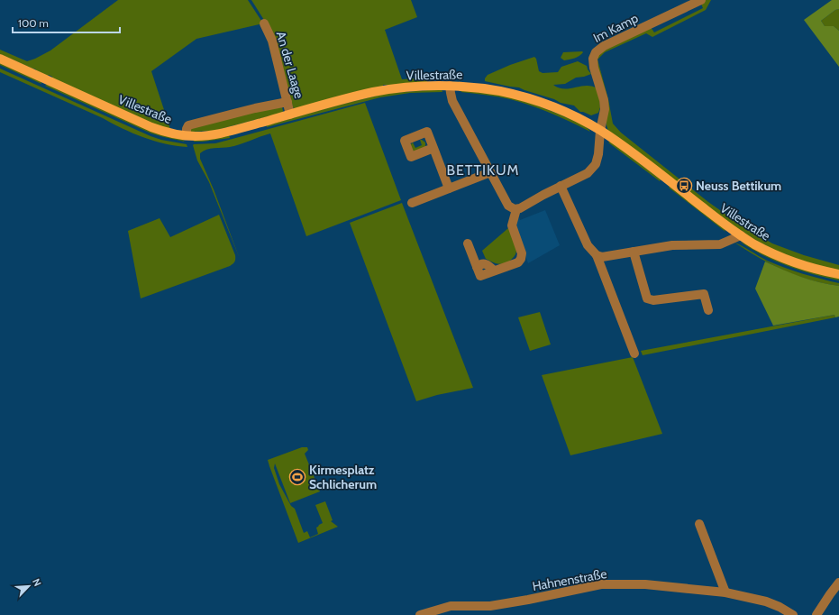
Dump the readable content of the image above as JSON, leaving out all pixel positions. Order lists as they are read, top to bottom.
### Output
{
  "streets": {
    "main road": ["Villestraße"],
    "street": ["Im Kamp", "An der Laage", "Hahnenstraße"]
  },
  "crossings": [
    ["Im Kamp", "Villestraße"],
    ["An der Laage", "Villestraße"]
  ],
  "districts": ["BETTIKUM"],
  "places": {
    "bus stop": ["Neuss Bettikum"],
    "sports": ["Kirmesplatz Schlicherum"]
  },
  "scale_bar": "100 m",
  "north": "top right"
}
